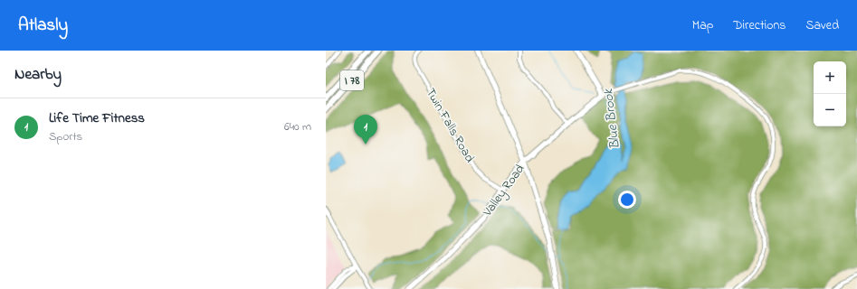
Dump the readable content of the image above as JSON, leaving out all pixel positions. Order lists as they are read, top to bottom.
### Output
{
  "streets": {
    "highway": ["I 78"],
    "main road": ["Valley Road"],
    "street": ["Twin Falls Road"]
  },
  "crossings": [
    ["Twin Falls Road", "Valley Road"]
  ],
  "water": ["Blue Brook"],
  "page": {
    "header": "Atlasly",
    "nav": ["Map", "Directions", "Saved"],
    "heading": "Nearby",
    "map_buttons": ["+", "−"],
    "list": [
      {
        "mark": "1",
        "name": "Life Time Fitness",
        "note": "Sports",
        "value": "640 m"
      }
    ],
    "pins": "1"
  }
}
